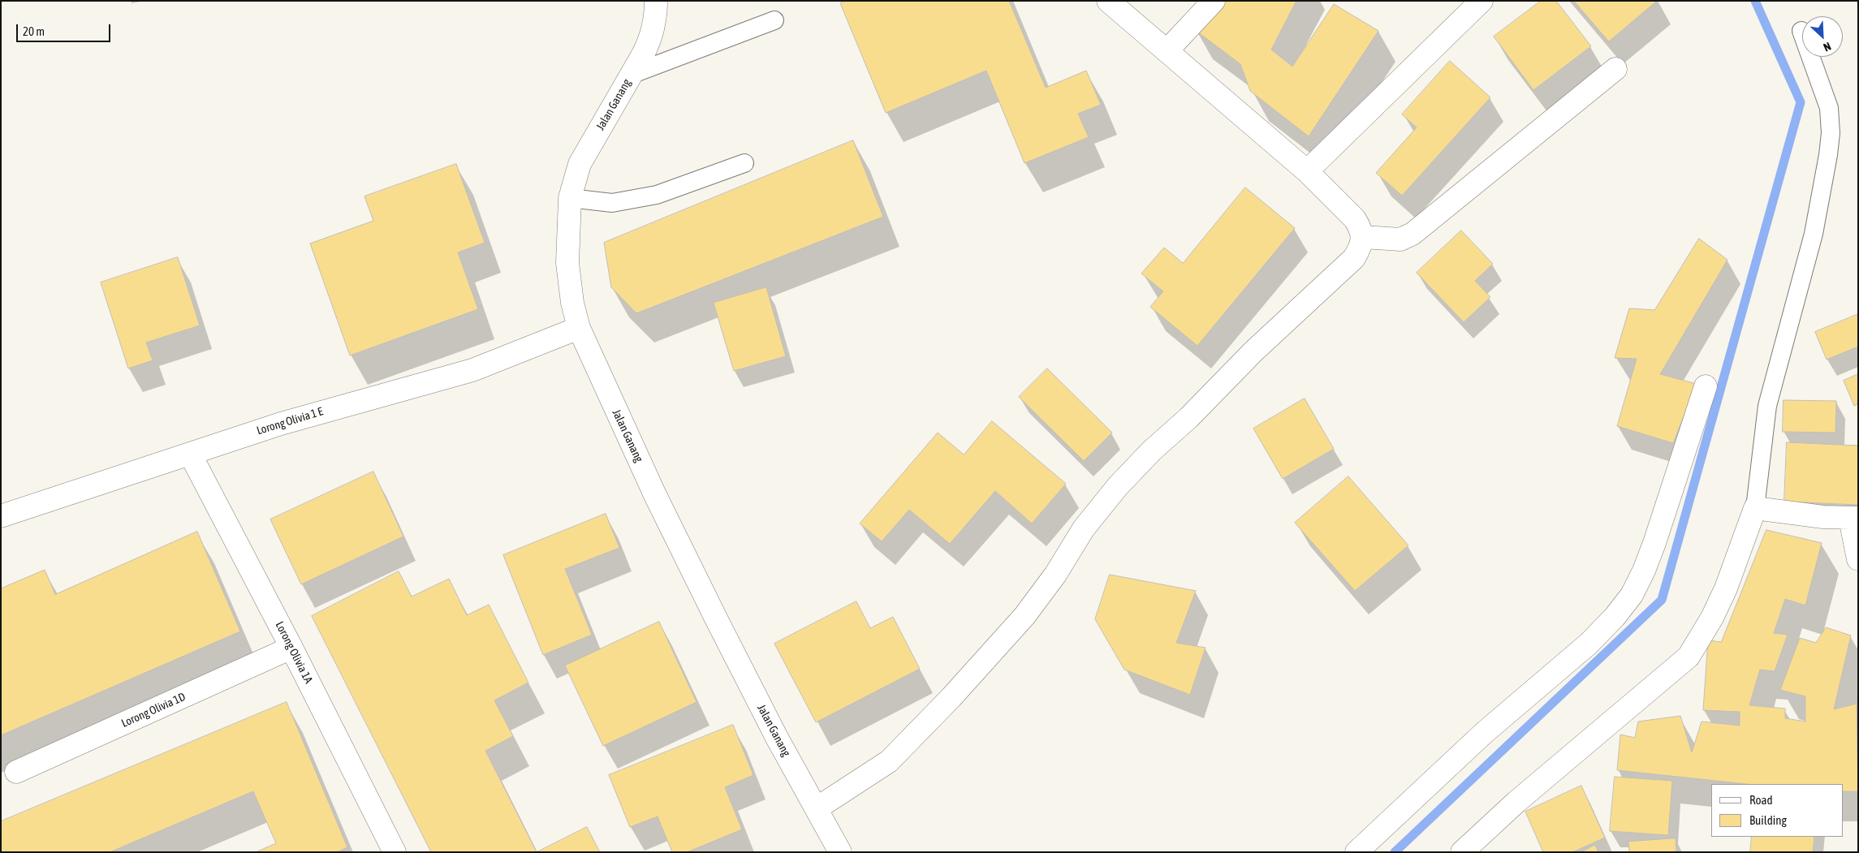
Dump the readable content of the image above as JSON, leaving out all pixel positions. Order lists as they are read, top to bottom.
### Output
{
  "streets": {
    "street": [
      "Jalan Ganang",
      "Lorong Olivia 1 E",
      "Lorong Olivia 1A",
      "Lorong Olivia 1D"
    ]
  },
  "crossings": [
    ["Jalan Ganang", "Lorong Olivia 1 E"],
    ["Lorong Olivia 1 E", "Lorong Olivia 1A"],
    ["Lorong Olivia 1A", "Lorong Olivia 1D"]
  ],
  "legend": ["Road", "Building"],
  "scale_bar": "20 m",
  "north": "bottom right"
}
